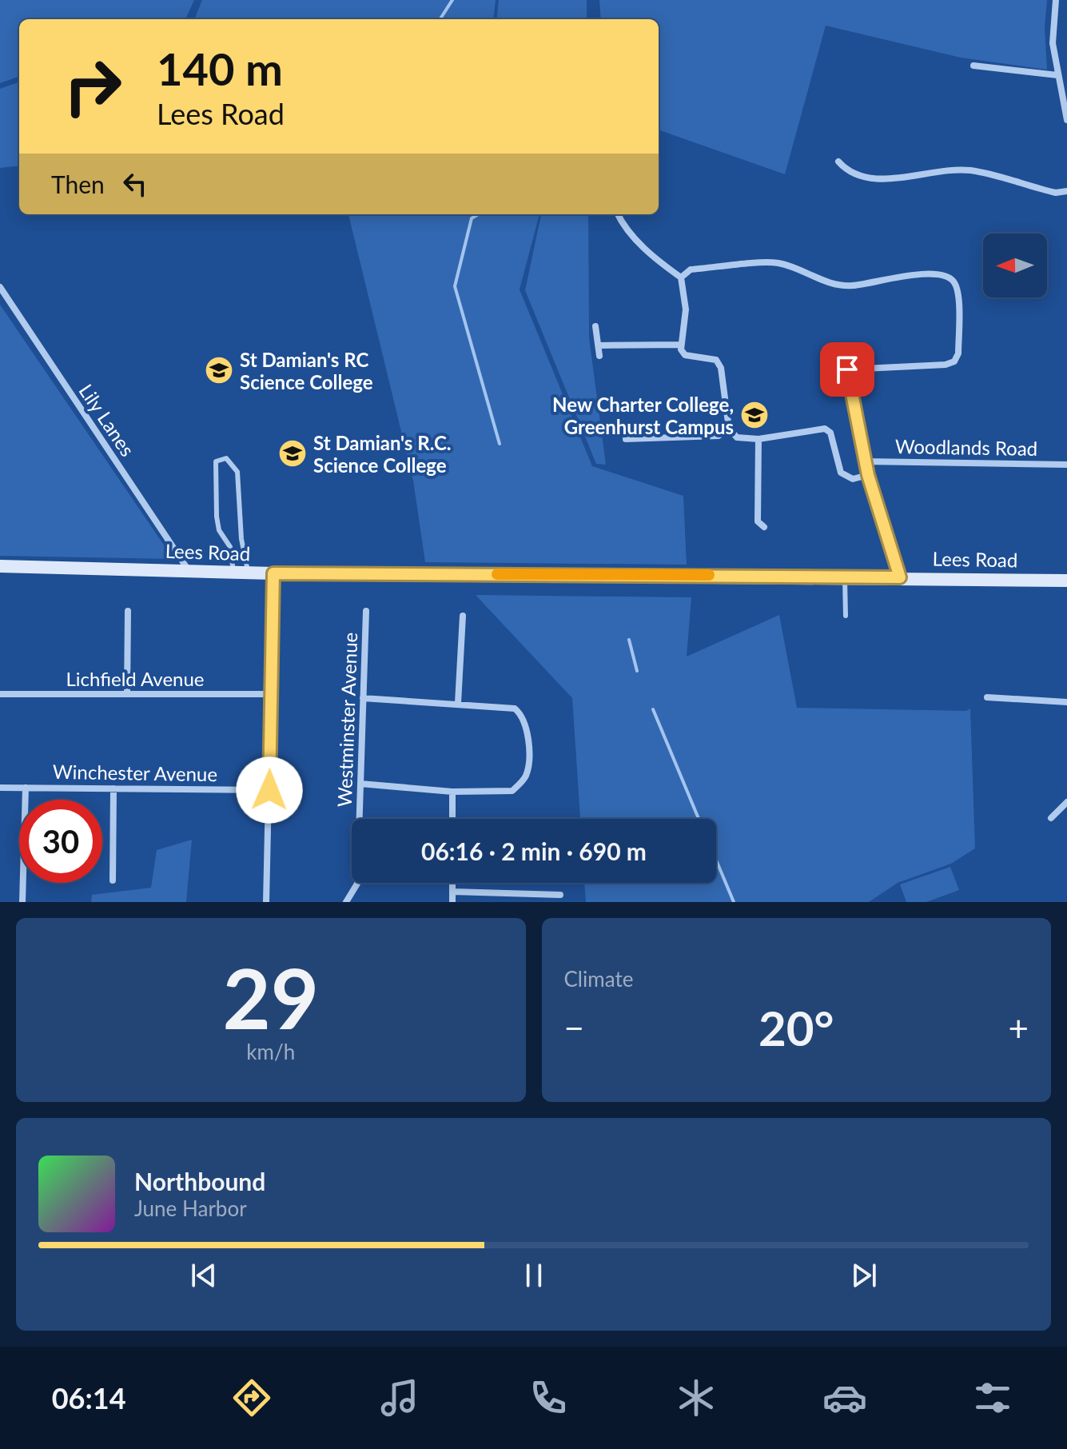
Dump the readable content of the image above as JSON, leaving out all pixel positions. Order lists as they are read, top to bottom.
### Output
{
  "streets": {
    "main road": ["Lees Road"],
    "street": [
      "Lily Lanes",
      "Woodlands Road",
      "Lichfield Avenue",
      "Westminster Avenue",
      "Winchester Avenue"
    ]
  },
  "crossings": [
    ["Lily Lanes", "Lees Road"]
  ],
  "places": {
    "school or university": ["St Damian's RC Science College", "New Charter College, Greenhurst Campus", "St Damian's R.C. Science College"]
  },
  "north": "left",
  "page": {
    "turn": ["140 m", "Lees Road"],
    "then": "Then",
    "limit": "30",
    "trip": "06:16 · 2 min · 690 m",
    "tile": [
      ["29", "km/h"],
      "Climate"
    ],
    "heat": ["−", "20°", "+"],
    "song": ["Northbound", "June Harbor"],
    "tabs": "06:14"
  }
}
